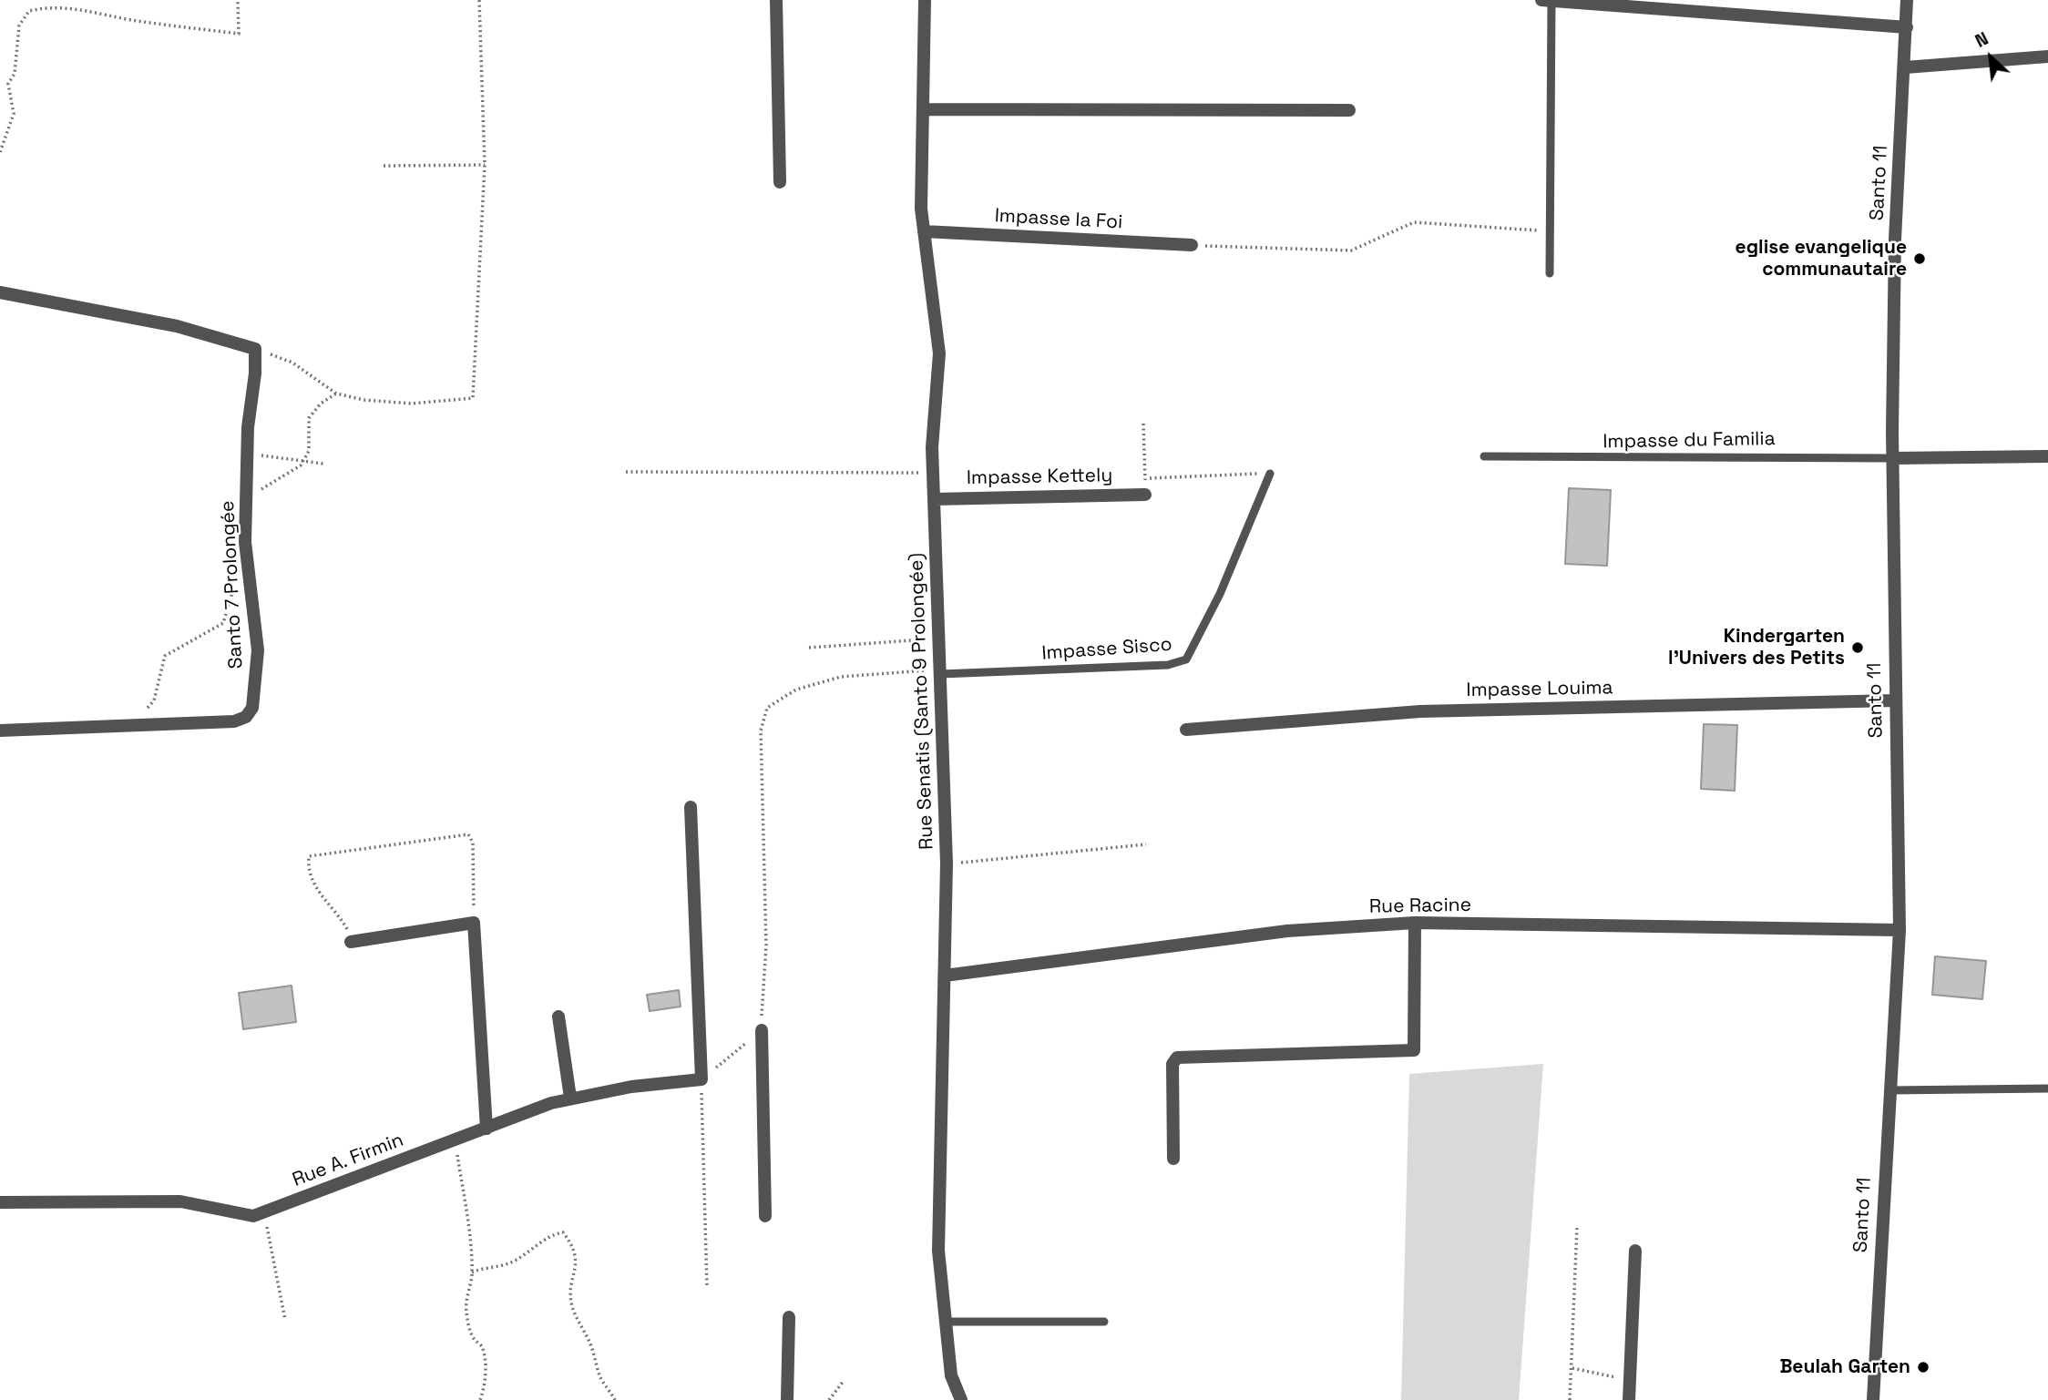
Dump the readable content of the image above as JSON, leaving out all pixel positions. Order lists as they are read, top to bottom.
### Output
{
  "streets": {
    "street": [
      "Santo 11",
      "Impasse la Foi",
      "Impasse Kettely",
      "Santo 7 Prolongée",
      "Impasse Louima",
      "Rue Senatis (Santo 9 Prolongée)",
      "Rue Racine",
      "Rue A. Firmin"
    ],
    "lane": ["Impasse du Familia", "Impasse Sisco"]
  },
  "crossings": [
    ["Santo 11", "Impasse du Familia"],
    ["Santo 11", "Impasse Louima"],
    ["Santo 11", "Rue Racine"],
    ["Impasse la Foi", "Rue Senatis (Santo 9 Prolongée)"],
    ["Impasse Kettely", "Rue Senatis (Santo 9 Prolongée)"],
    ["Impasse Sisco", "Rue Senatis (Santo 9 Prolongée)"],
    ["Rue Senatis (Santo 9 Prolongée)", "Rue Racine"]
  ],
  "places": ["eglise evangelique communautaire", "Kindergarten l'Univers des Petits", "Beulah Garten"],
  "north": "top left"
}
